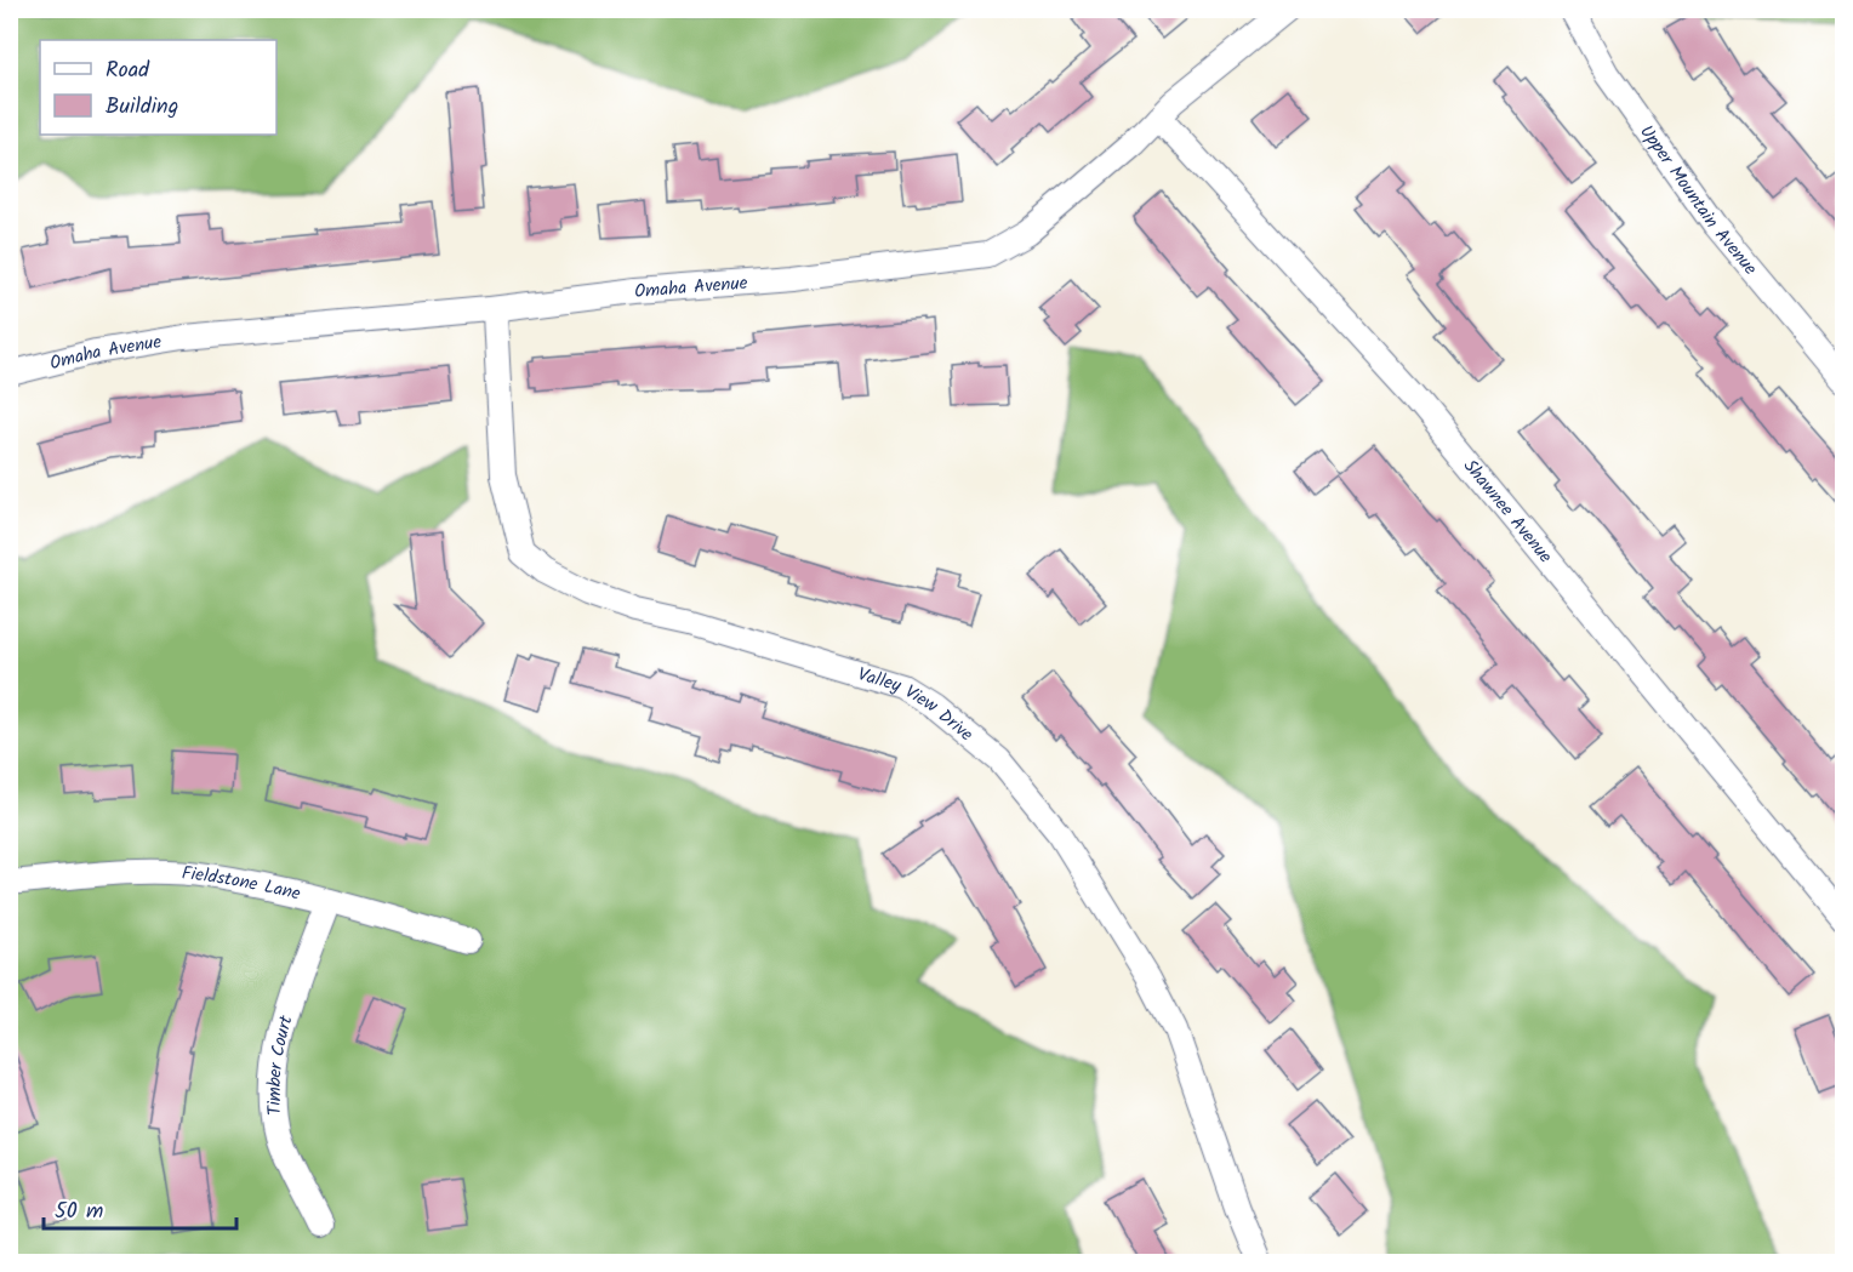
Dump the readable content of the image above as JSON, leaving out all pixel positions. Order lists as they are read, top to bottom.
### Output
{
  "streets": {
    "street": [
      "Upper Mountain Avenue",
      "Omaha Avenue",
      "Shawnee Avenue",
      "Valley View Drive",
      "Fieldstone Lane",
      "Timber Court"
    ]
  },
  "crossings": [
    ["Omaha Avenue", "Shawnee Avenue"],
    ["Omaha Avenue", "Valley View Drive"],
    ["Fieldstone Lane", "Timber Court"]
  ],
  "legend": ["Road", "Building"],
  "scale_bar": "50 m"
}
